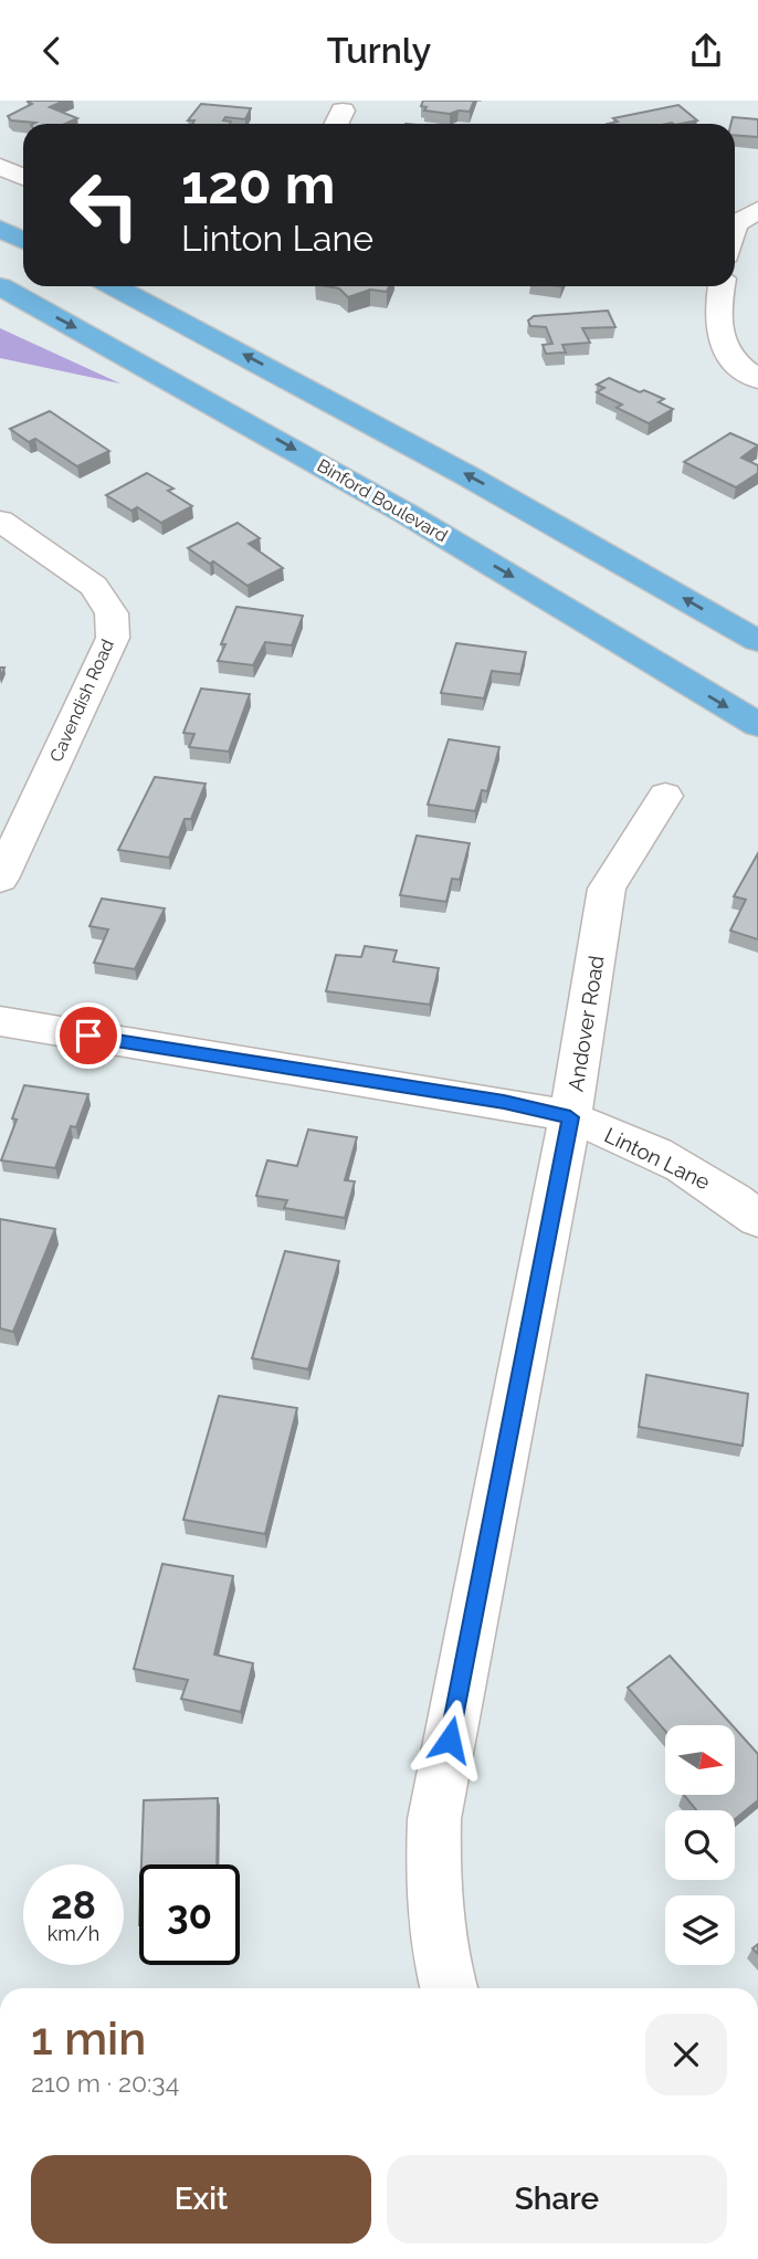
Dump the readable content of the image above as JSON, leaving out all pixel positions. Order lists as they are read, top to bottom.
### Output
{
  "streets": {
    "main road": ["Binford Boulevard"],
    "street": ["Cavendish Road", "Andover Road", "Linton Lane"]
  },
  "crossings": [
    ["Andover Road", "Linton Lane"]
  ],
  "north": "right",
  "page": {
    "header": "Turnly",
    "turn": ["120 m", "Linton Lane"],
    "speed": "28 km/h",
    "limit": "30",
    "heading": ["1 min", "210 m · 20:34"],
    "buttons": ["Exit", "Share"]
  }
}
